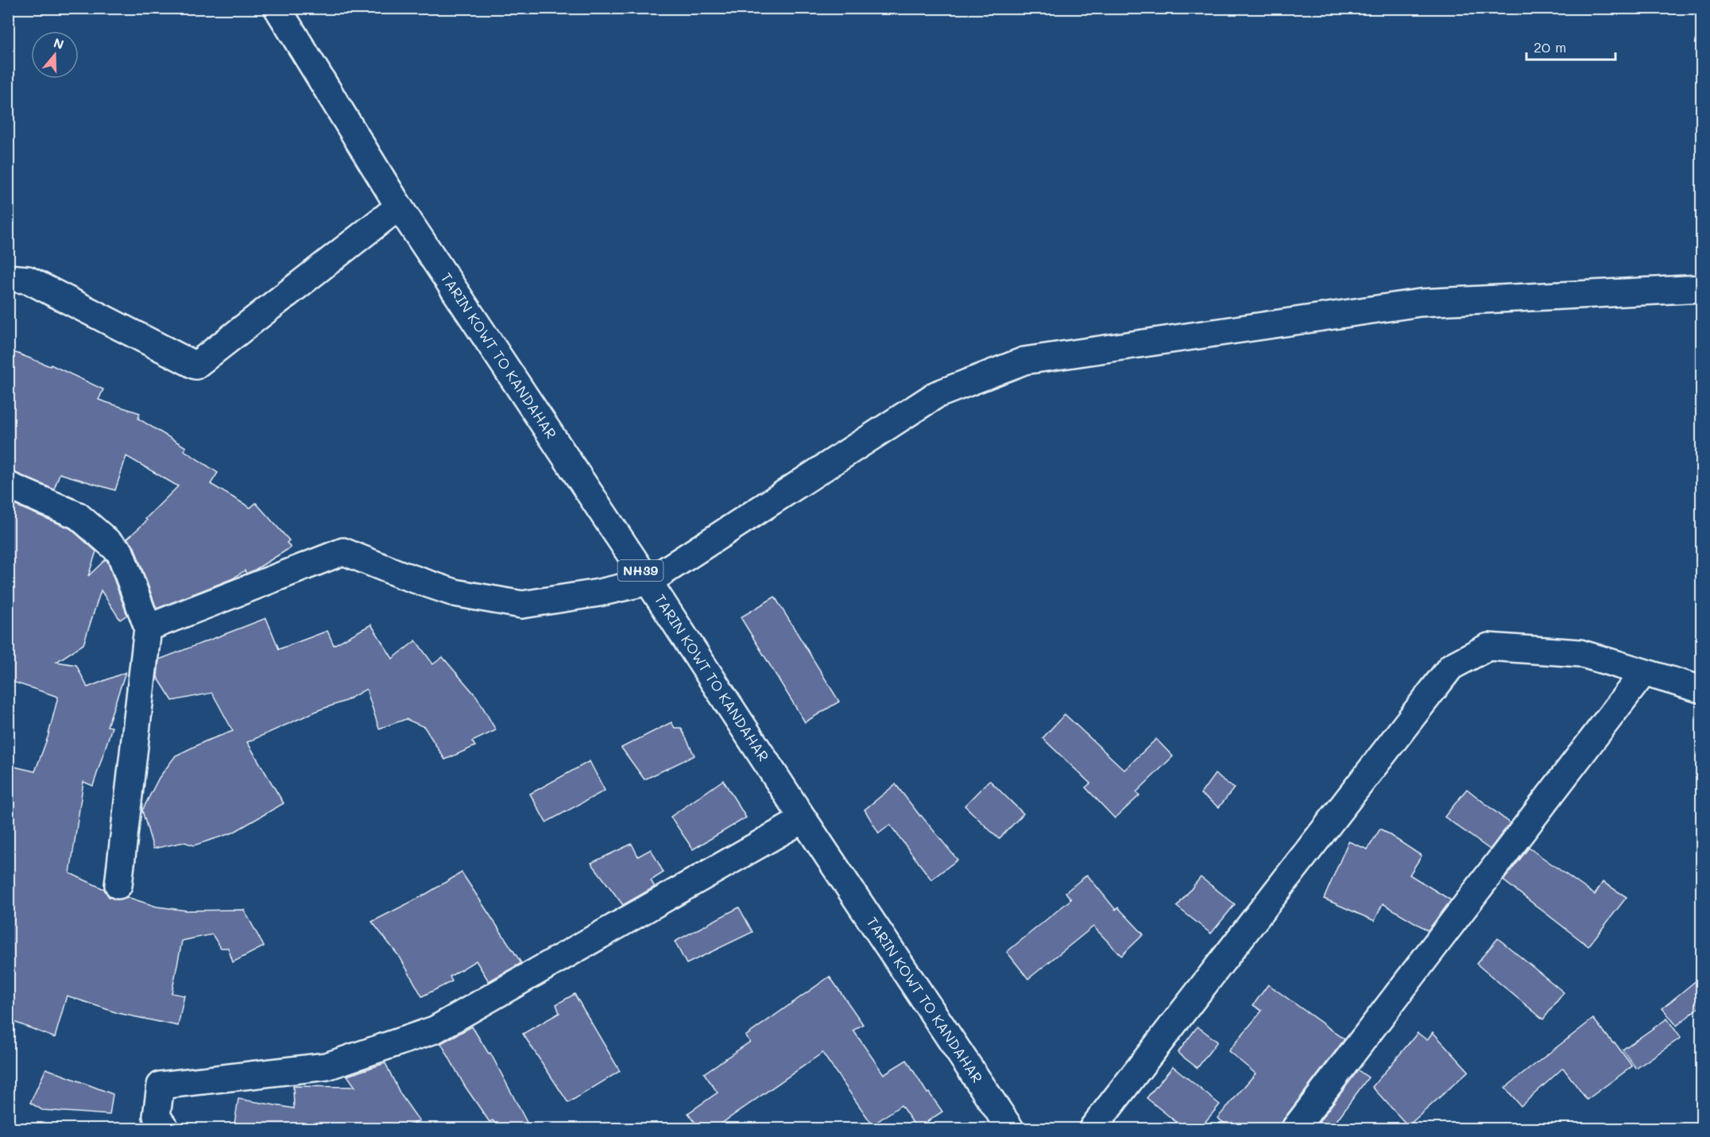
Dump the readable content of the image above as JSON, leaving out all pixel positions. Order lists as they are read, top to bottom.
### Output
{
  "streets": {
    "street": ["TARIN KOWT TO KANDAHAR", "NH39"]
  },
  "scale_bar": "20 m",
  "north": "top"
}
